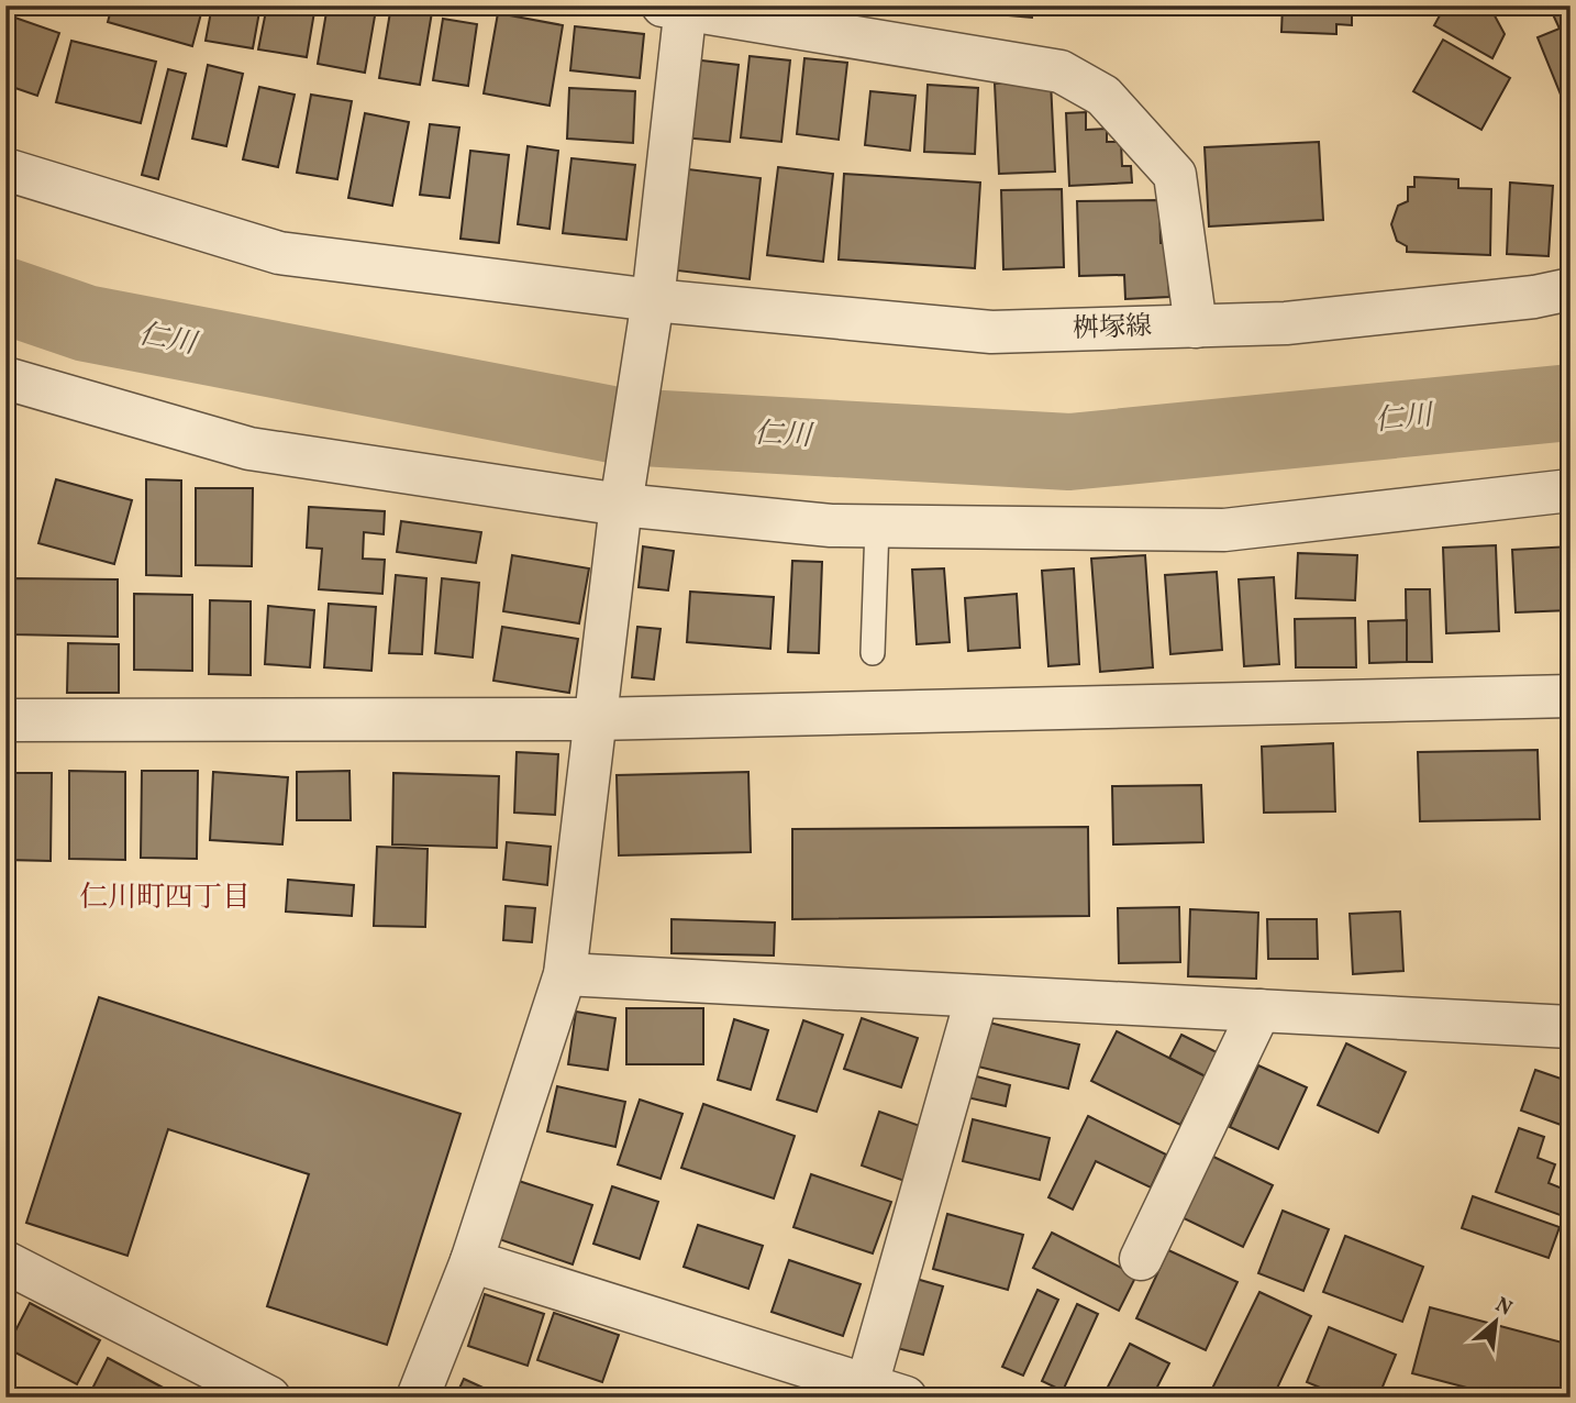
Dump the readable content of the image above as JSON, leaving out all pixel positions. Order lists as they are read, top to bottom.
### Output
{
  "streets": {
    "street": ["桝塚線"]
  },
  "districts": ["仁川町四丁目"],
  "water": ["仁川"],
  "north": "top right"
}
